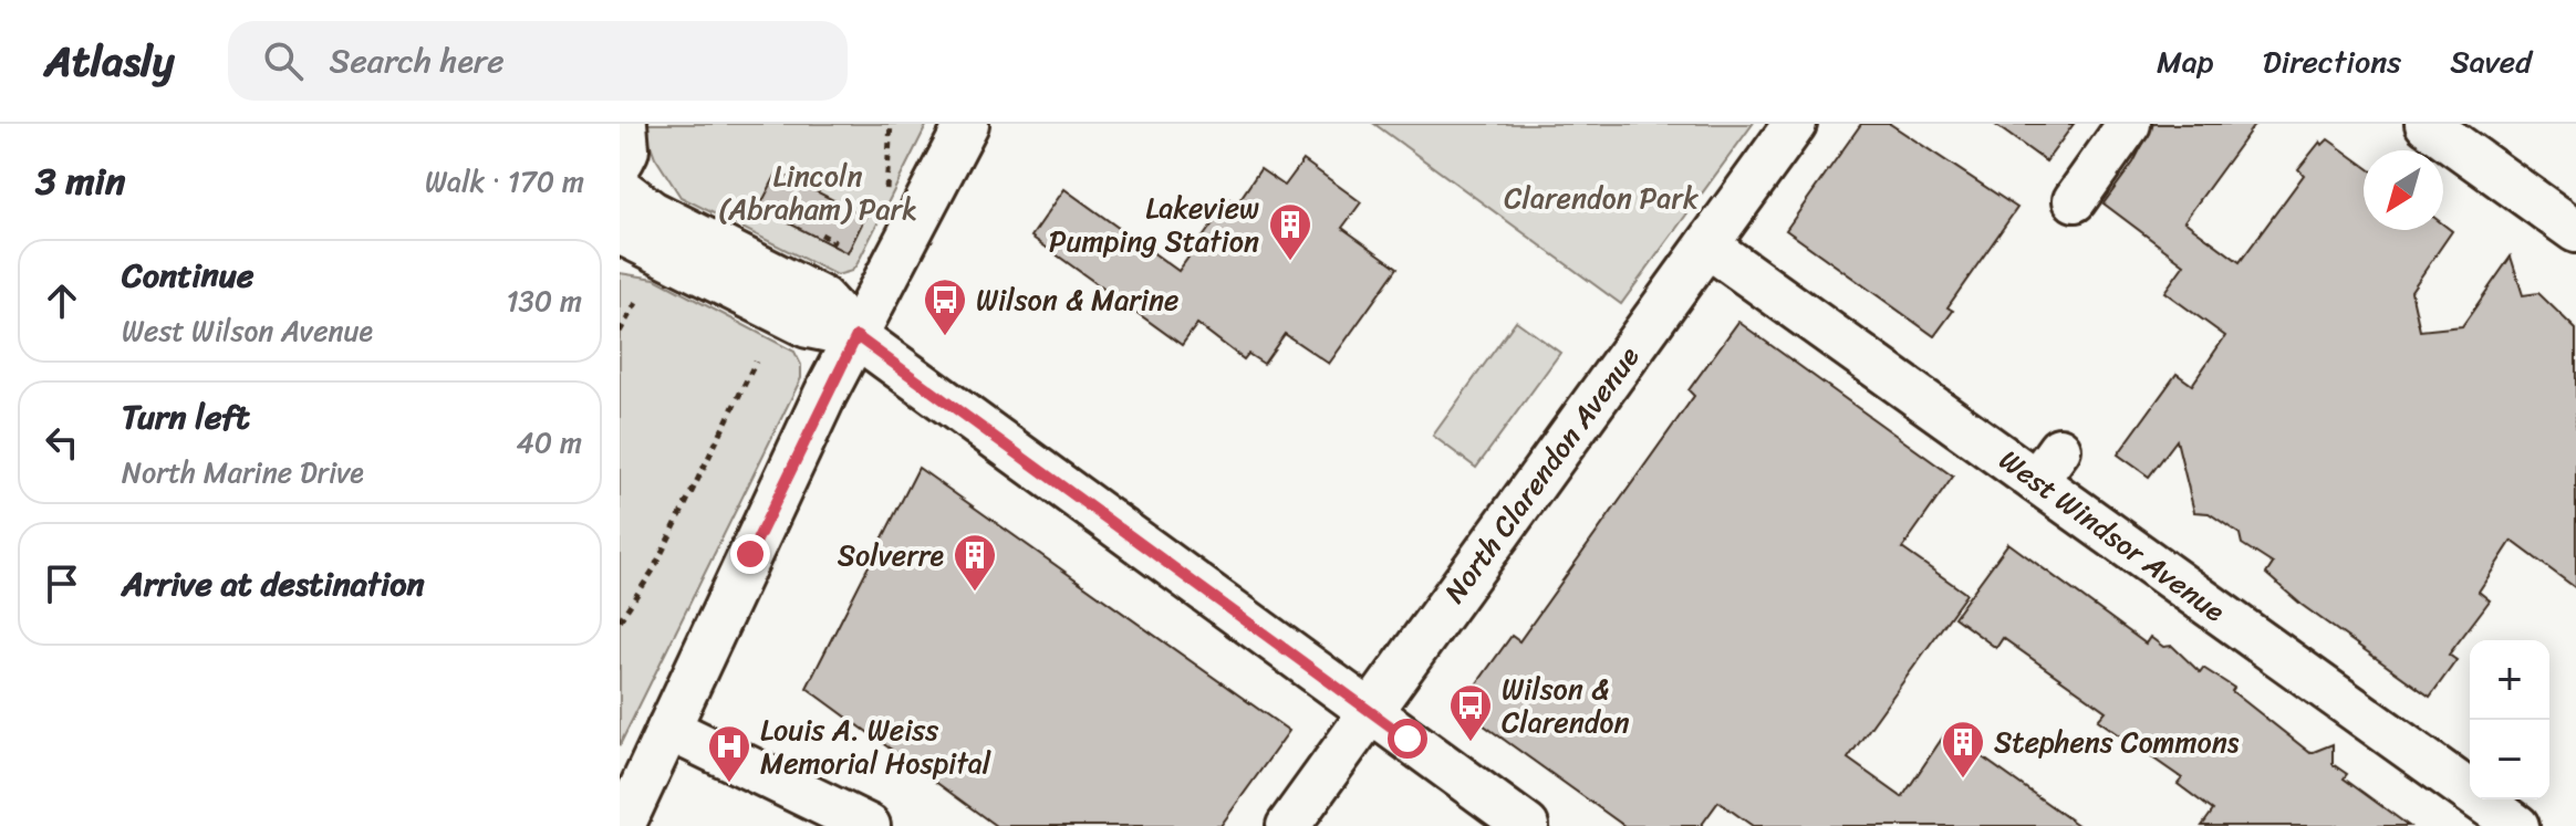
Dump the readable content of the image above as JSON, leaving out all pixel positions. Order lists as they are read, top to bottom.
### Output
{
  "streets": {
    "street": ["North Clarendon Avenue", "West Windsor Avenue"]
  },
  "crossings": [
    ["North Clarendon Avenue", "West Windsor Avenue"]
  ],
  "parks": ["Lincoln (Abraham) Park", "Clarendon Park"],
  "places": {
    "building": ["Lakeview Pumping Station", "Solverre", "Stephens Commons"],
    "bus stop": ["Wilson & Marine", "Wilson & Clarendon"],
    "hospital": ["Louis A. Weiss Memorial Hospital"]
  },
  "north": "bottom left",
  "page": {
    "header": "Atlasly",
    "search": "Search here",
    "nav": ["Map", "Directions", "Saved"],
    "heading": ["3 min", "Walk · 170 m"],
    "list": [
      ["Continue", "West Wilson Avenue", "130 m"],
      ["Turn left", "North Marine Drive", "40 m"],
      "Arrive at destination"
    ],
    "map_buttons": ["+", "−"]
  }
}
